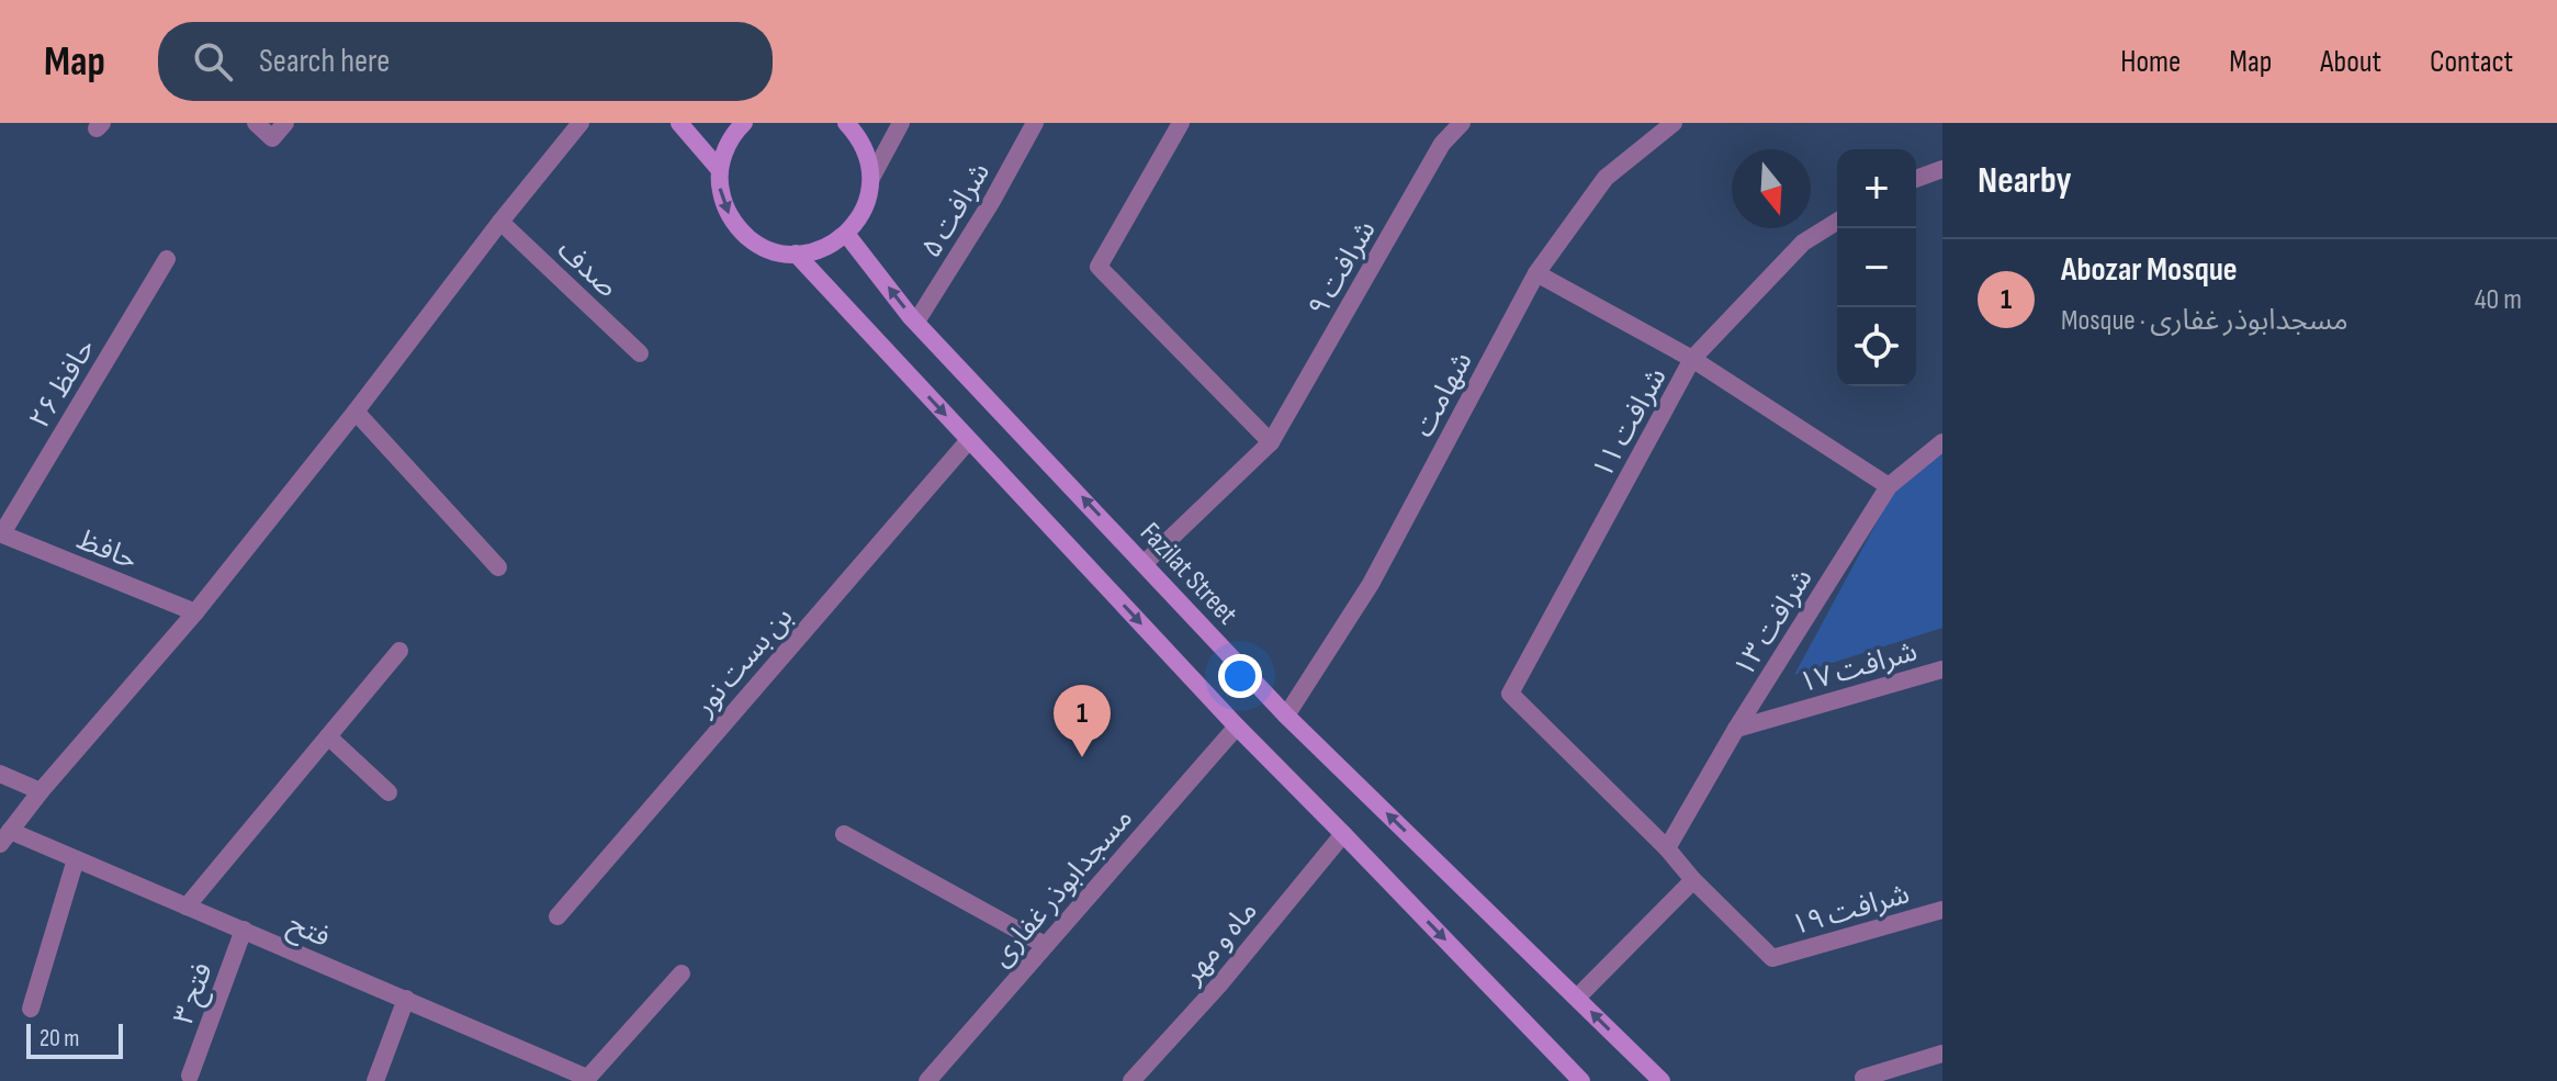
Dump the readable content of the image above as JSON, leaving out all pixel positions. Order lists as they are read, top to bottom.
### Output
{
  "streets": {
    "main road": ["Fazilat Street"],
    "street": [
      "شرافت ۵",
      "صدف",
      "شرافت ۹",
      "حافظ ۲۶",
      "شهامت",
      "شرافت ۱۱",
      "حافظ",
      "شرافت ۱۳",
      "بن بست نور",
      "شرافت ۱۷",
      "مسجدابوذر غفاری",
      "شرافت ۱۹",
      "فتح",
      "ماه و مهر",
      "فتح ۳"
    ]
  },
  "crossings": [
    ["شرافت ۵", "Fazilat Street"],
    ["شرافت ۹", "Fazilat Street"],
    ["حافظ ۲۶", "حافظ"],
    ["شهامت", "Fazilat Street"],
    ["شرافت ۱۱", "شرافت ۱۳"],
    ["شرافت ۱۳", "شرافت ۱۷"],
    ["فتح", "فتح ۳"]
  ],
  "scale_bar": "20 m",
  "north": "bottom",
  "page": {
    "header": "Map",
    "search": "Search here",
    "nav": [
      "Home",
      "Map",
      "About",
      "Contact"
    ],
    "heading": "Nearby",
    "map_buttons": ["+", "−"],
    "list": [
      {
        "mark": "1",
        "name": "Abozar Mosque",
        "note": "Mosque · مسجدابوذر غفاری",
        "value": "40 m"
      }
    ],
    "pins": "1",
    "scale": "20 m"
  }
}
